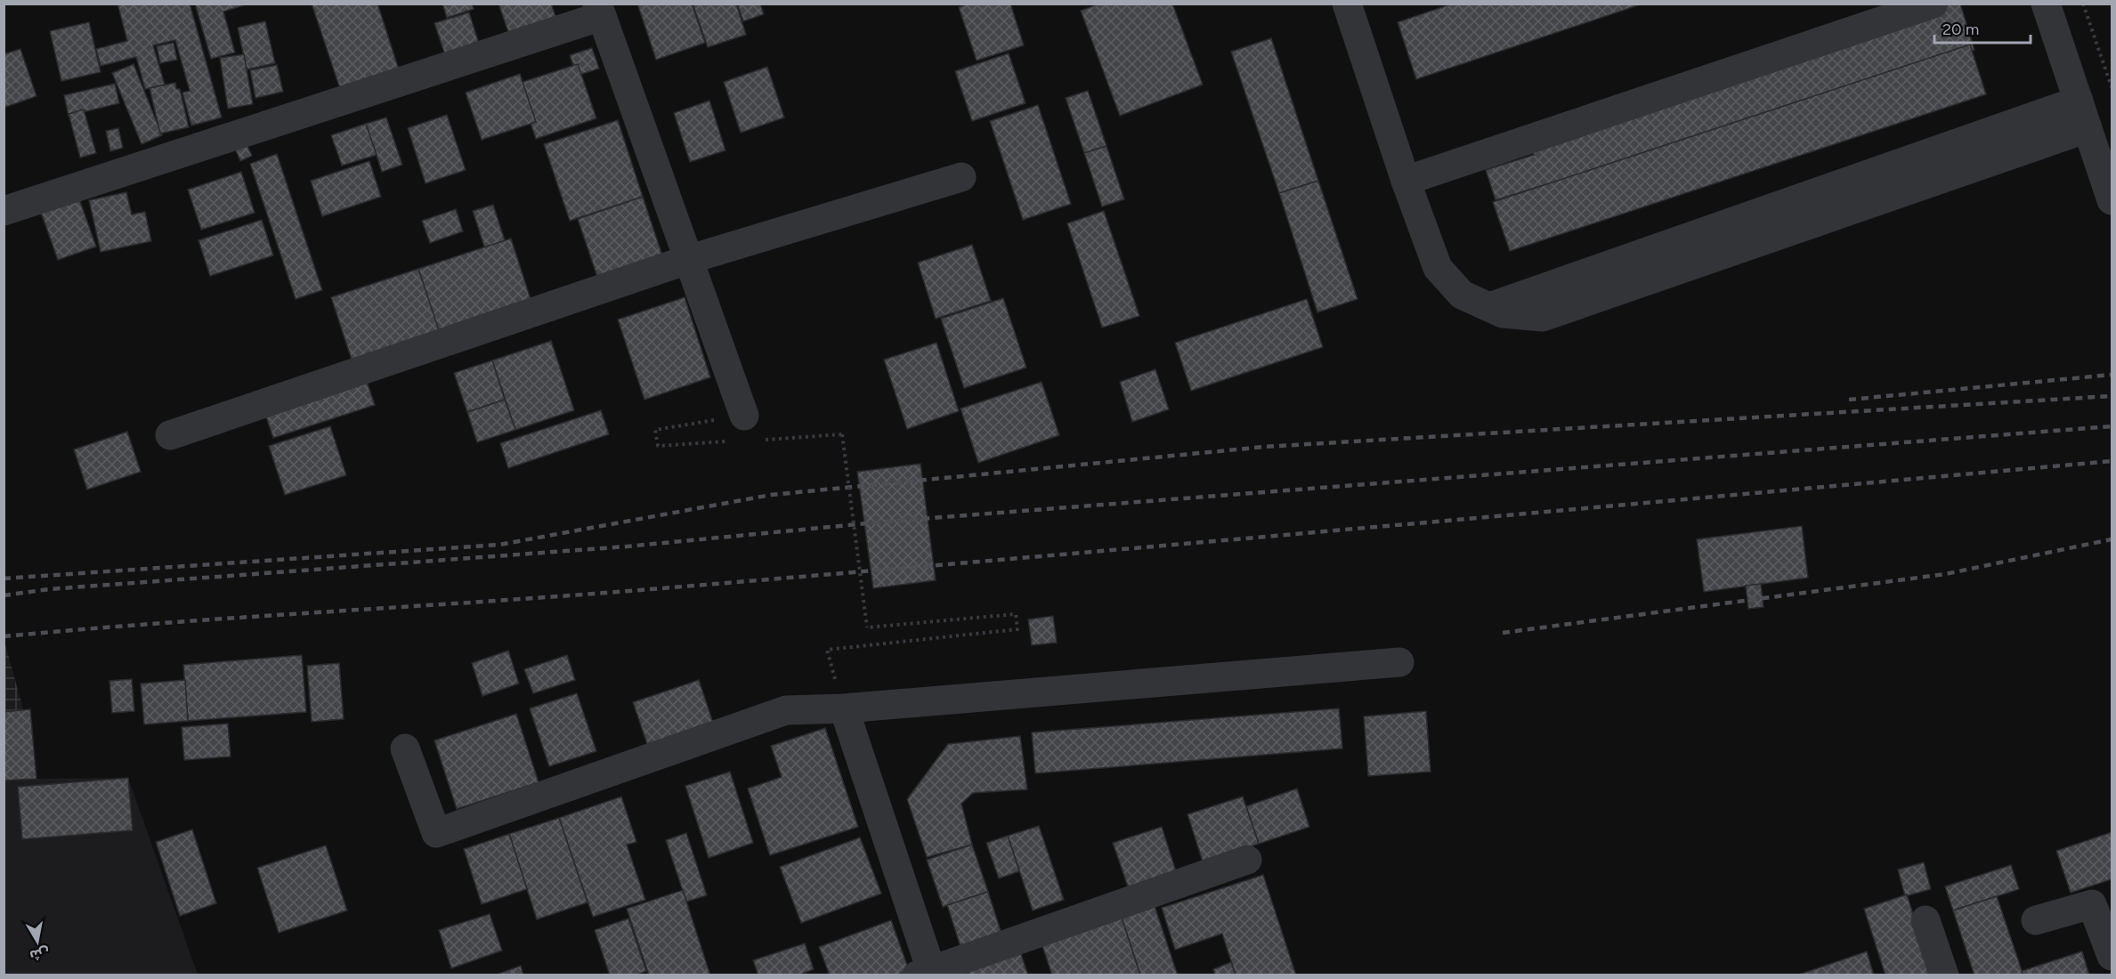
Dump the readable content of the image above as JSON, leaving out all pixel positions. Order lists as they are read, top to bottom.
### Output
{
  "scale_bar": "20 m",
  "north": "bottom"
}
